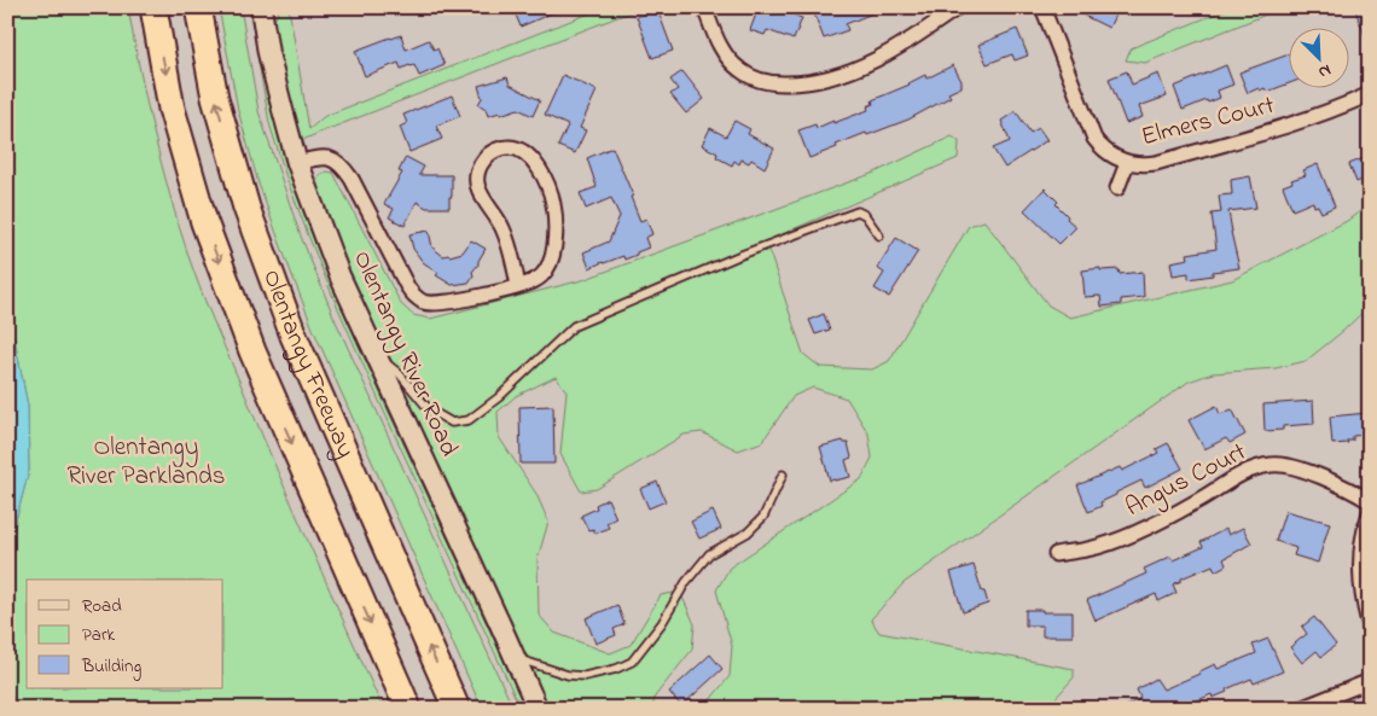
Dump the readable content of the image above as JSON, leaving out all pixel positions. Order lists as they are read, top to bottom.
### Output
{
  "streets": {
    "highway": ["Olentangy Freeway"],
    "main road": ["Olentangy River Road"],
    "street": ["Elmers Court", "Angus Court"]
  },
  "parks": ["Olentangy River Parklands"],
  "legend": ["Road", "Park", "Building"],
  "north": "bottom right"
}
